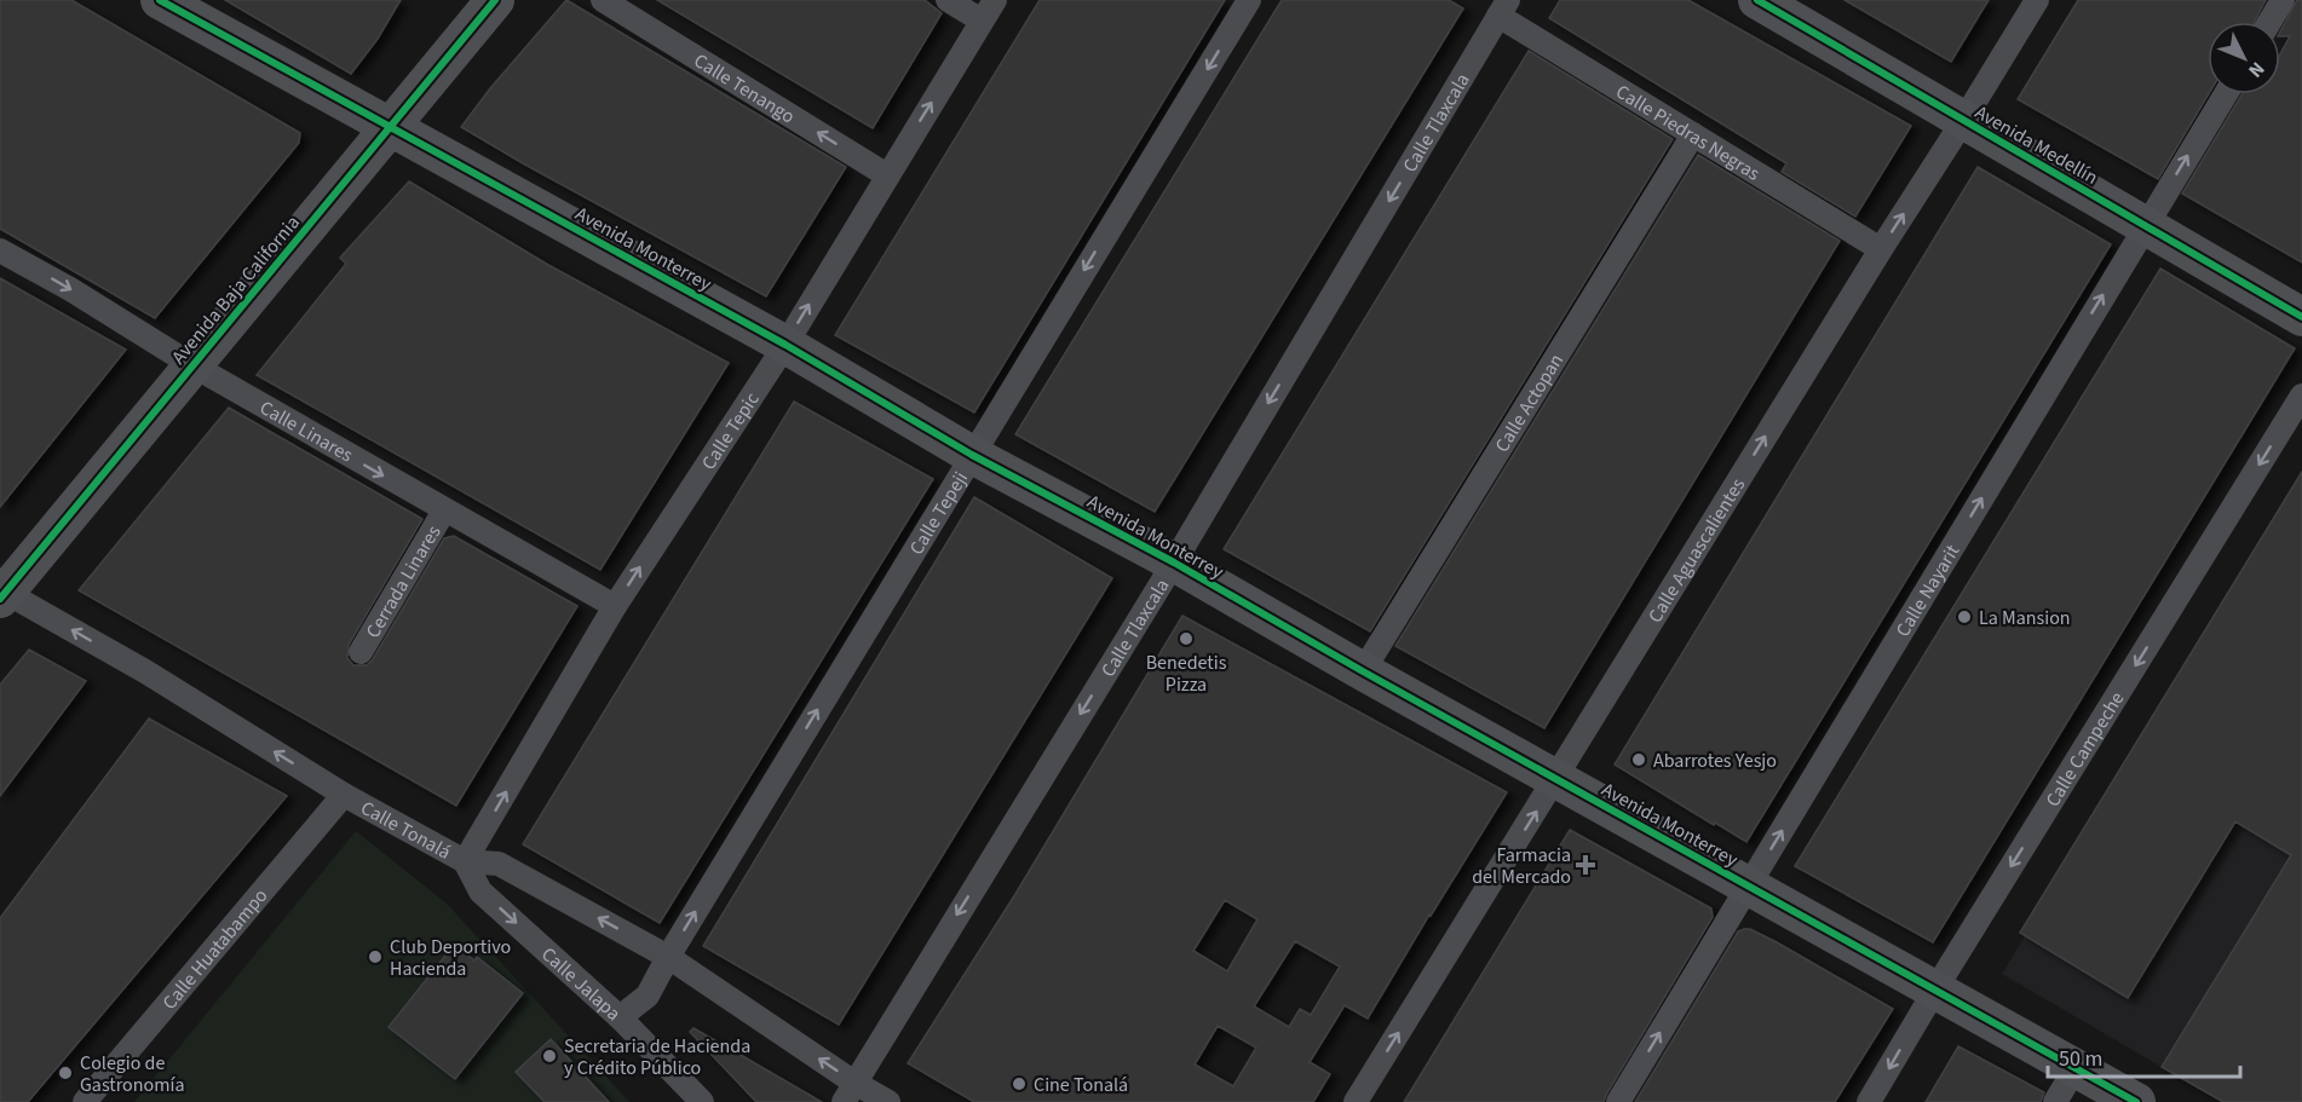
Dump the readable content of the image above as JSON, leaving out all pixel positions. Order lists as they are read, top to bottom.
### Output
{
  "streets": {
    "main road": ["Avenida Medellín", "Avenida Monterrey", "Avenida Baja California"],
    "street": [
      "Calle Tenango",
      "Calle Tlaxcala",
      "Calle Piedras Negras",
      "Calle Actopan",
      "Calle Linares",
      "Calle Tepic",
      "Calle Tepeji",
      "Calle Aguascalientes",
      "Cerrada Linares",
      "Calle Nayarit",
      "Calle Campeche",
      "Calle Tonalá",
      "Calle Huatabampo",
      "Calle Jalapa"
    ]
  },
  "crossings": [
    ["Calle Tenango", "Calle Tepic"],
    ["Calle Tlaxcala", "Calle Piedras Negras"],
    ["Calle Tlaxcala", "Avenida Monterrey"],
    ["Calle Tlaxcala", "Calle Tonalá"],
    ["Calle Piedras Negras", "Calle Actopan"],
    ["Calle Piedras Negras", "Calle Aguascalientes"],
    ["Avenida Medellín", "Calle Aguascalientes"],
    ["Avenida Medellín", "Calle Nayarit"],
    ["Avenida Monterrey", "Avenida Baja California"],
    ["Avenida Monterrey", "Calle Actopan"],
    ["Avenida Monterrey", "Calle Tepic"],
    ["Avenida Monterrey", "Calle Tepeji"],
    ["Avenida Monterrey", "Calle Aguascalientes"],
    ["Avenida Monterrey", "Calle Nayarit"],
    ["Avenida Monterrey", "Calle Campeche"],
    ["Avenida Baja California", "Calle Linares"],
    ["Avenida Baja California", "Calle Tonalá"],
    ["Calle Linares", "Calle Tepic"],
    ["Calle Linares", "Cerrada Linares"],
    ["Calle Tepic", "Calle Tonalá"],
    ["Calle Tepic", "Calle Jalapa"],
    ["Calle Tepeji", "Calle Tonalá"],
    ["Calle Tepeji", "Calle Jalapa"],
    ["Calle Tonalá", "Calle Huatabampo"],
    ["Calle Tonalá", "Calle Jalapa"]
  ],
  "one_way": [
    "Calle Tenango",
    "Calle Tlaxcala",
    "Calle Linares",
    "Calle Tepic",
    "Calle Aguascalientes",
    "Calle Nayarit",
    "Calle Campeche",
    "Calle Tonalá",
    "Calle Jalapa"
  ],
  "places": {
    "other": [
      "La Mansion",
      "Benedetis Pizza",
      "Abarrotes Yesjo",
      "Club Deportivo Hacienda",
      "Secretaria de Hacienda y Crédito Público",
      "Colegio de Gastronomía",
      "Cine Tonalá"
    ],
    "health": ["Farmacia del Mercado"]
  },
  "scale_bar": "50 m",
  "north": "bottom right"
}
